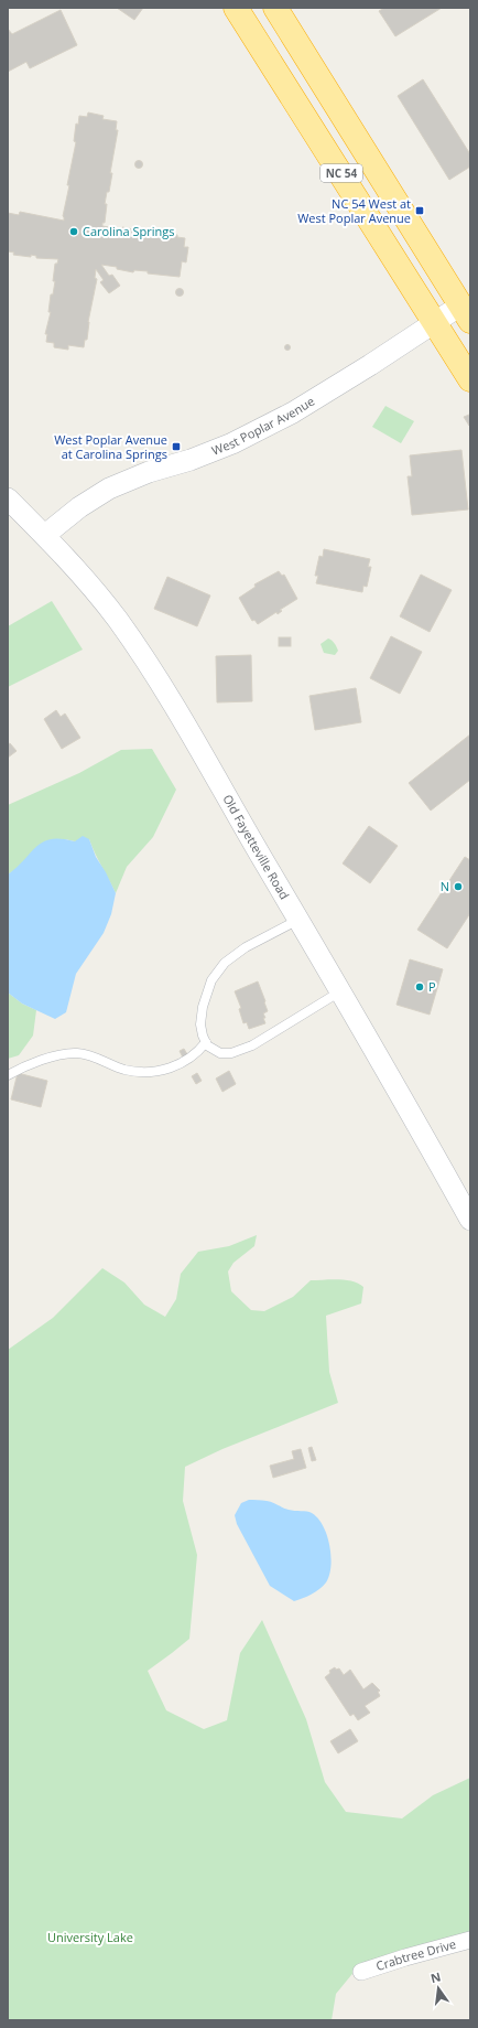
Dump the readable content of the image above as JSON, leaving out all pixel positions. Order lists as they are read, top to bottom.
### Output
{
  "streets": {
    "highway": ["NC 54"],
    "street": ["West Poplar Avenue", "Old Fayetteville Road", "Crabtree Drive"]
  },
  "crossings": [
    ["NC 54", "West Poplar Avenue"],
    ["West Poplar Avenue", "Old Fayetteville Road"]
  ],
  "parks": ["University Lake"],
  "places": {
    "transit": ["NC 54 West at West Poplar Avenue", "West Poplar Avenue at Carolina Springs"],
    "other": ["Carolina Springs", "N", "P"]
  },
  "north": "top"
}
